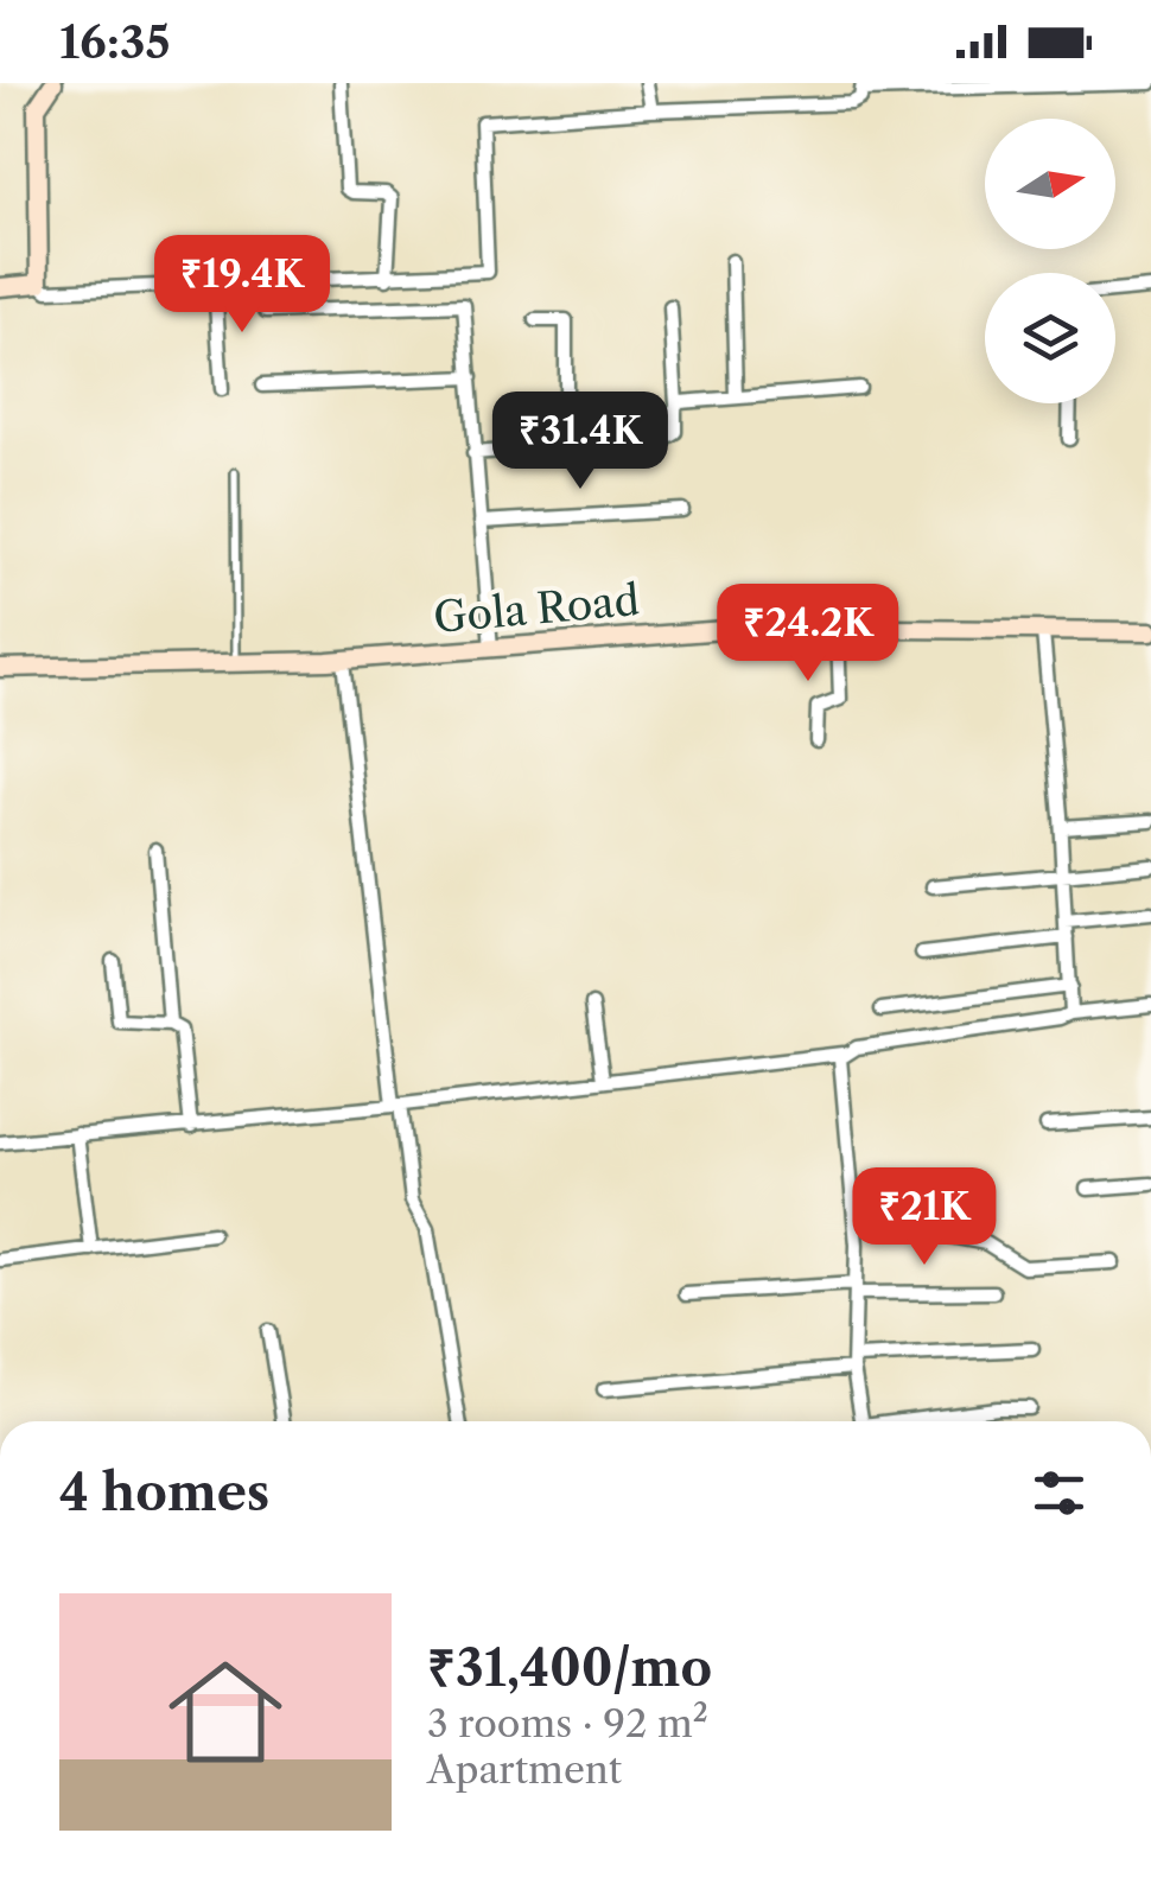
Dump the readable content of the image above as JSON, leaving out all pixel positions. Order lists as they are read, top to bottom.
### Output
{
  "streets": {
    "street": ["Gola Road"]
  },
  "north": "right",
  "page": {
    "status": "16:35",
    "price": [
      "₹19.4K",
      "₹31.4K",
      "₹24.2K",
      "₹21K"
    ],
    "heading": "4 homes",
    "list": [
      {
        "name": "₹31,400/mo",
        "note": "3 rooms · 92 m² · Apartment"
      }
    ]
  }
}
